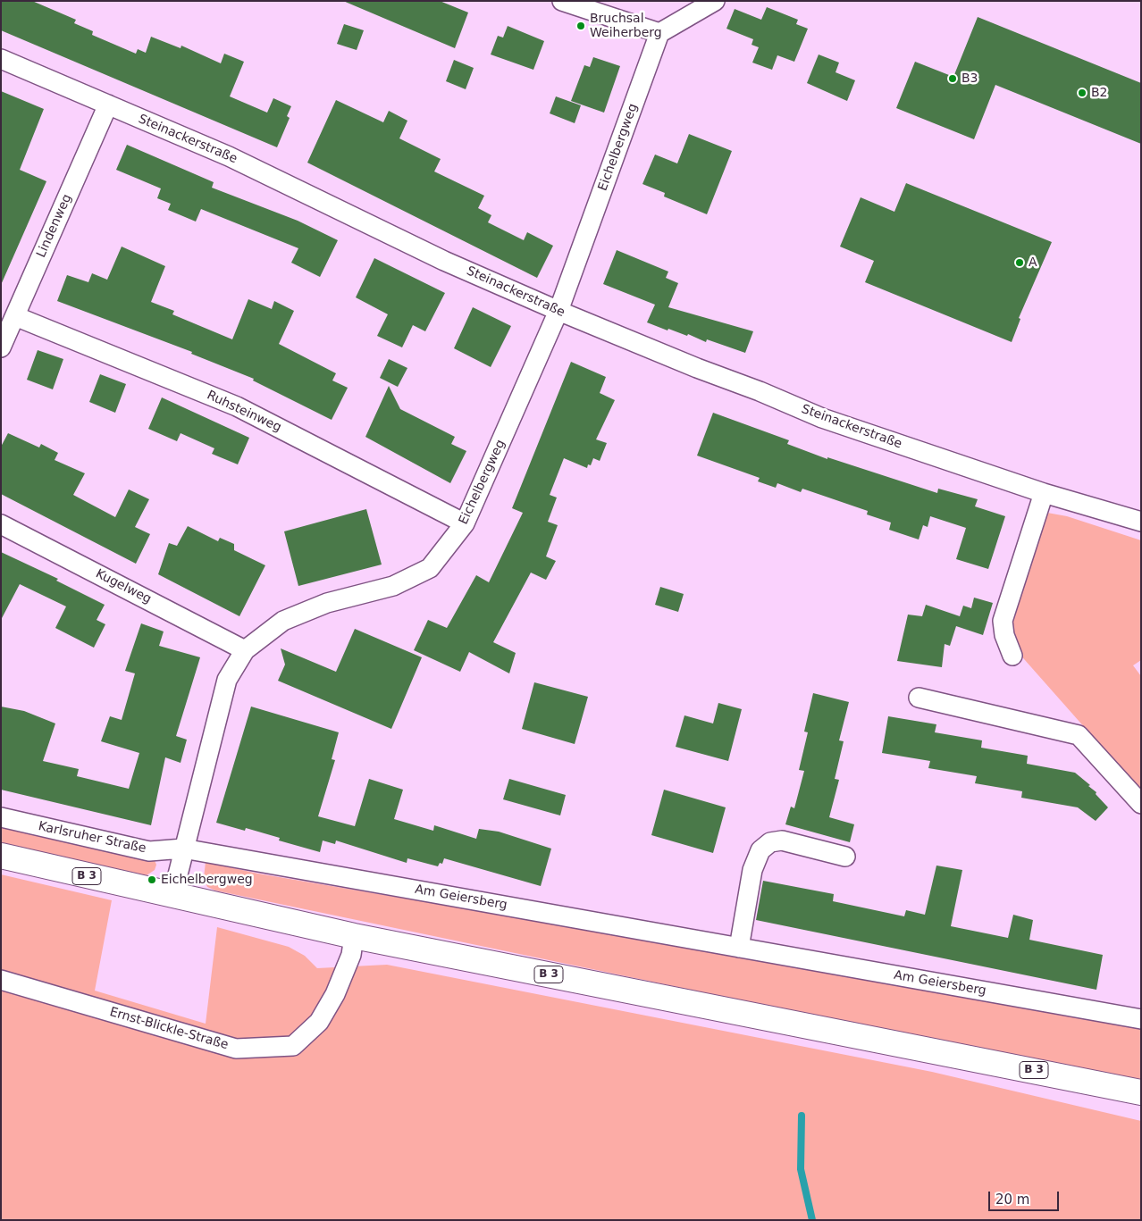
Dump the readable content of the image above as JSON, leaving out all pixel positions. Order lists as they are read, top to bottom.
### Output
{
  "streets": {
    "main road": ["B 3"],
    "street": [
      "Steinackerstraße",
      "Eichelbergweg",
      "Lindenweg",
      "Ruhsteinweg",
      "Kugelweg",
      "Karlsruher Straße",
      "Am Geiersberg",
      "Ernst-Blickle-Straße"
    ]
  },
  "crossings": [
    ["Steinackerstraße", "Eichelbergweg"],
    ["Steinackerstraße", "Lindenweg"],
    ["Eichelbergweg", "Ruhsteinweg"],
    ["Eichelbergweg", "Kugelweg"],
    ["Eichelbergweg", "Karlsruher Straße"],
    ["Eichelbergweg", "B 3"],
    ["Eichelbergweg", "Am Geiersberg"],
    ["Lindenweg", "Ruhsteinweg"],
    ["Karlsruher Straße", "Am Geiersberg"],
    ["B 3", "Ernst-Blickle-Straße"]
  ],
  "places": [
    "Bruchsal Weiherberg",
    "B3",
    "B2",
    "A",
    "Eichelbergweg"
  ],
  "scale_bar": "20 m"
}
